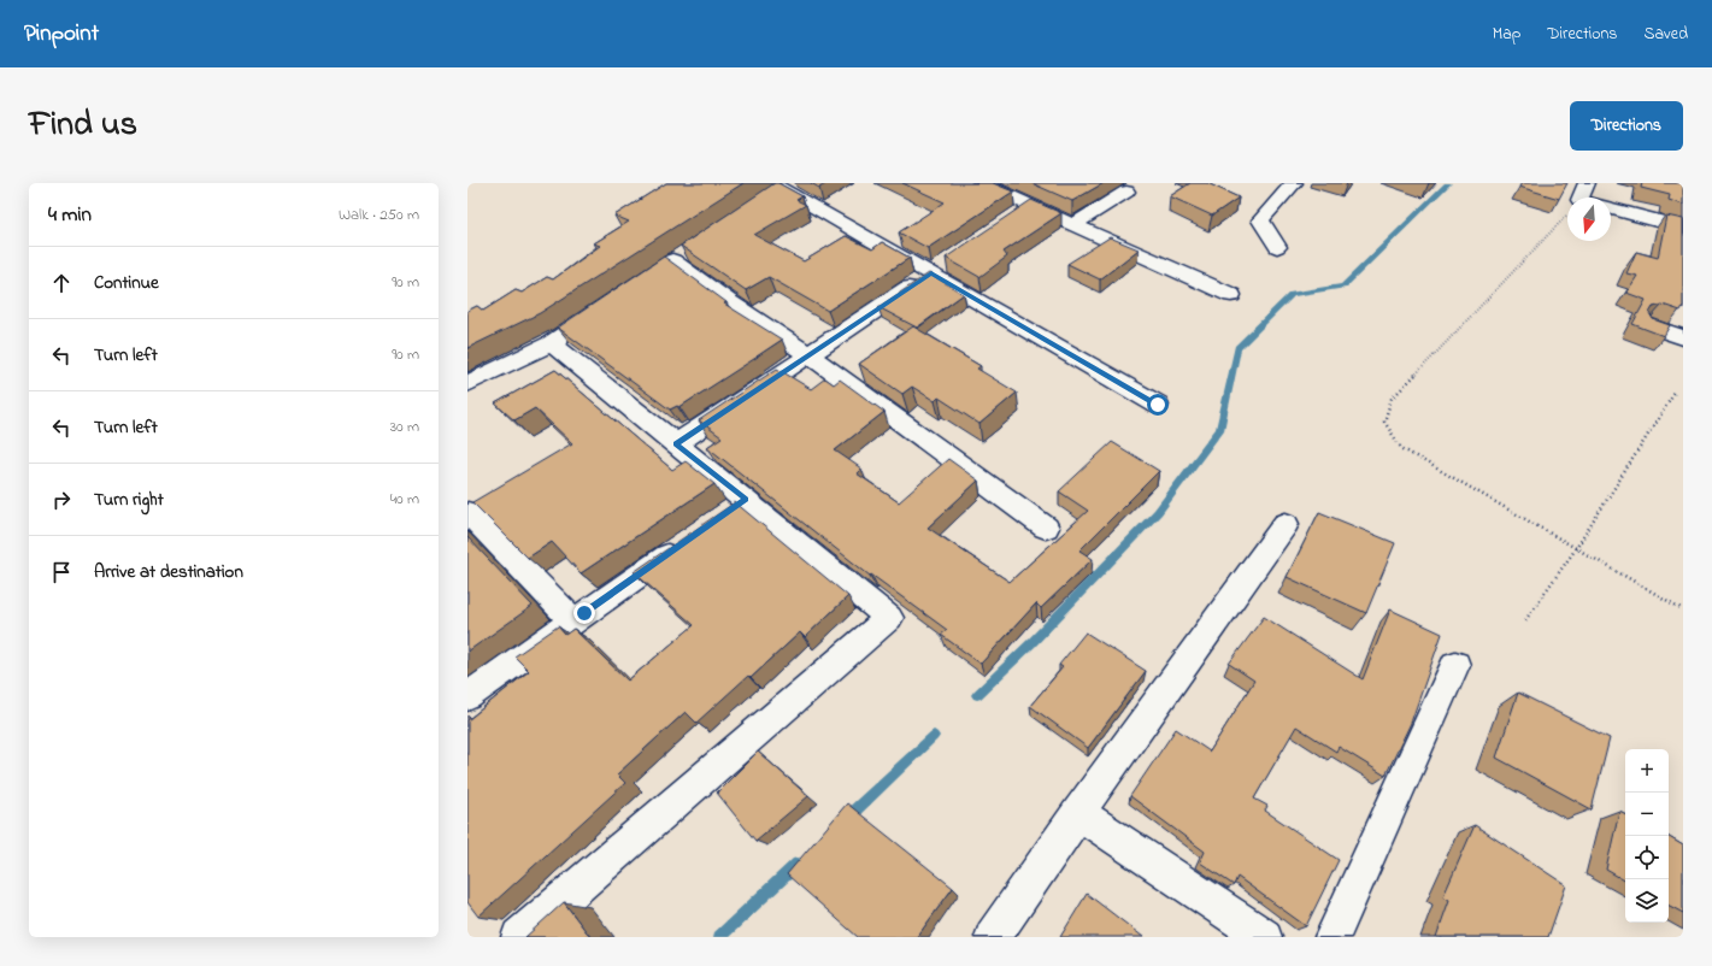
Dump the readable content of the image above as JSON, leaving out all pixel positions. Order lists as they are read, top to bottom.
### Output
{
  "north": "bottom",
  "page": {
    "header": "Pinpoint",
    "nav": ["Map", "Directions", "Saved"],
    "title": "Find us",
    "buttons": "Directions",
    "heading": ["4 min", "Walk · 250 m"],
    "list": [
      ["Continue", "90 m"],
      ["Turn left", "90 m"],
      ["Turn left", "30 m"],
      ["Turn right", "40 m"],
      "Arrive at destination"
    ],
    "map_buttons": ["+", "−"]
  }
}
